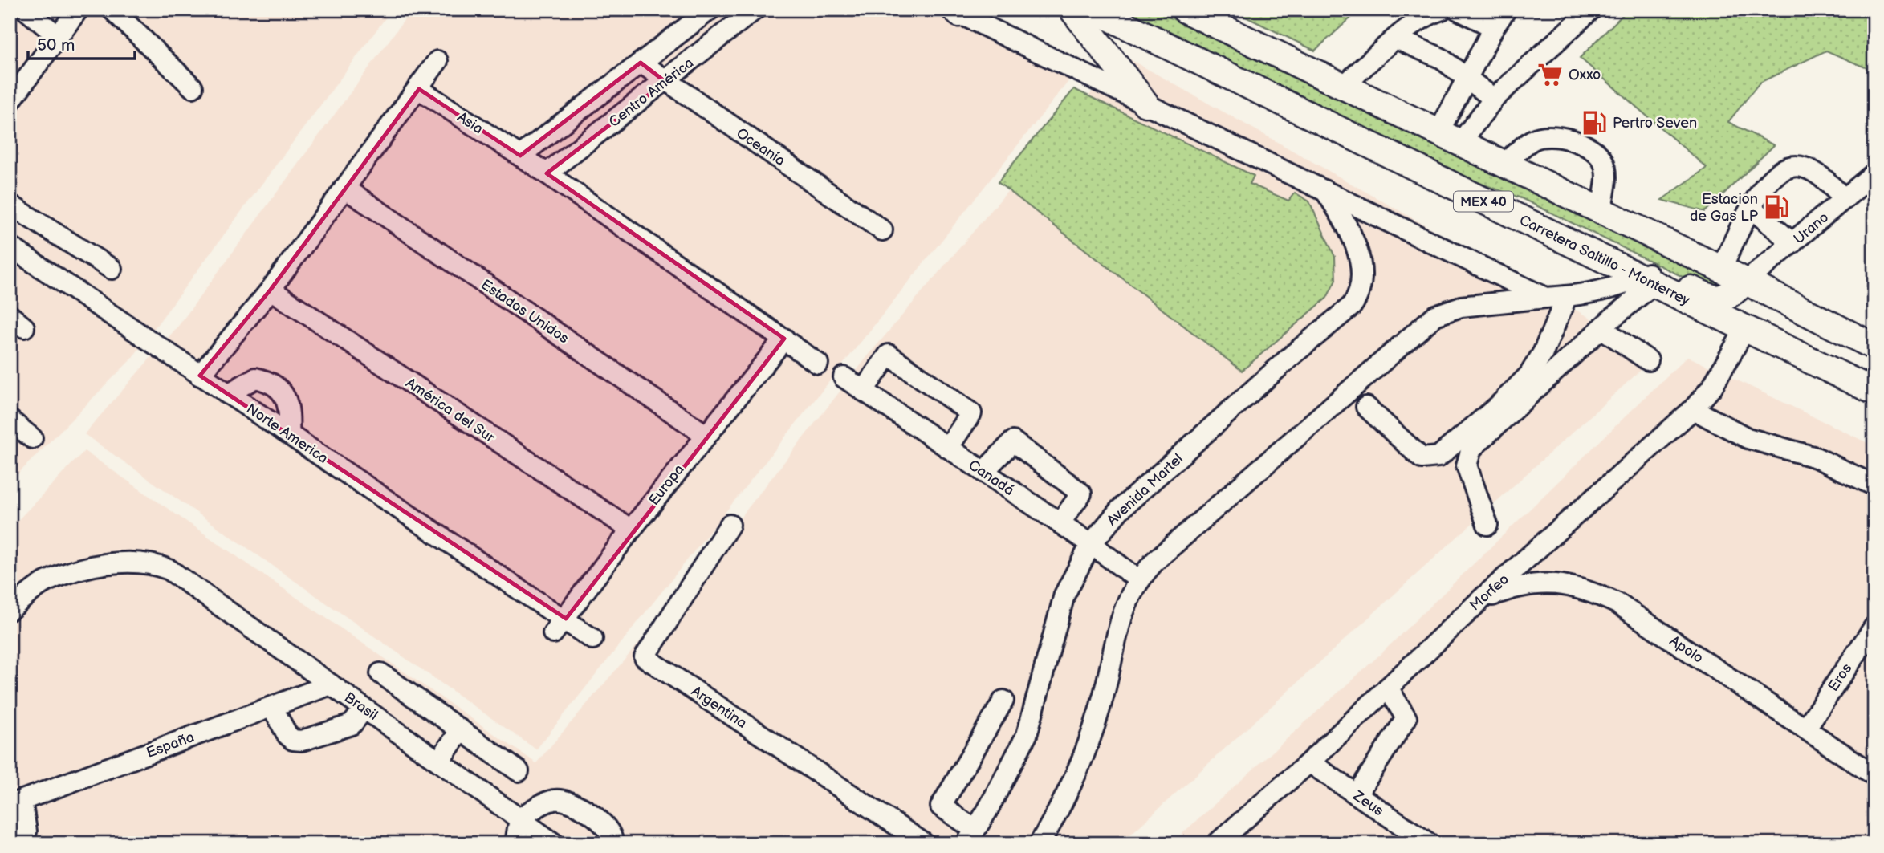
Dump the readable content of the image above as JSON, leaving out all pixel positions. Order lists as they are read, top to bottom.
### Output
{
  "streets": {
    "main road": ["MEX 40", "Carretera Saltillo - Monterrey"],
    "street": [
      "Centro América",
      "Asia",
      "Oceanía",
      "Urano",
      "Estados Unidos",
      "América del Sur",
      "Norte America",
      "Canadá",
      "Europa",
      "Avenida Martel",
      "Morfeo",
      "Apolo",
      "Eros",
      "Brasil",
      "Argentina",
      "España",
      "Zeus"
    ]
  },
  "crossings": [
    ["Centro América", "Asia"],
    ["Centro América", "Oceanía"],
    ["Asia", "Europa"],
    ["MEX 40", "Urano"],
    ["Carretera Saltillo - Monterrey", "Morfeo"],
    ["Estados Unidos", "Europa"],
    ["América del Sur", "Europa"],
    ["Norte America", "Europa"],
    ["Canadá", "Avenida Martel"],
    ["Morfeo", "Apolo"],
    ["Morfeo", "Zeus"],
    ["Apolo", "Eros"],
    ["Brasil", "España"]
  ],
  "places": {
    "supermarket": ["Oxxo"],
    "fuel station": ["Pertro Seven", "Estacion de Gas LP"]
  },
  "scale_bar": "50 m"
}
